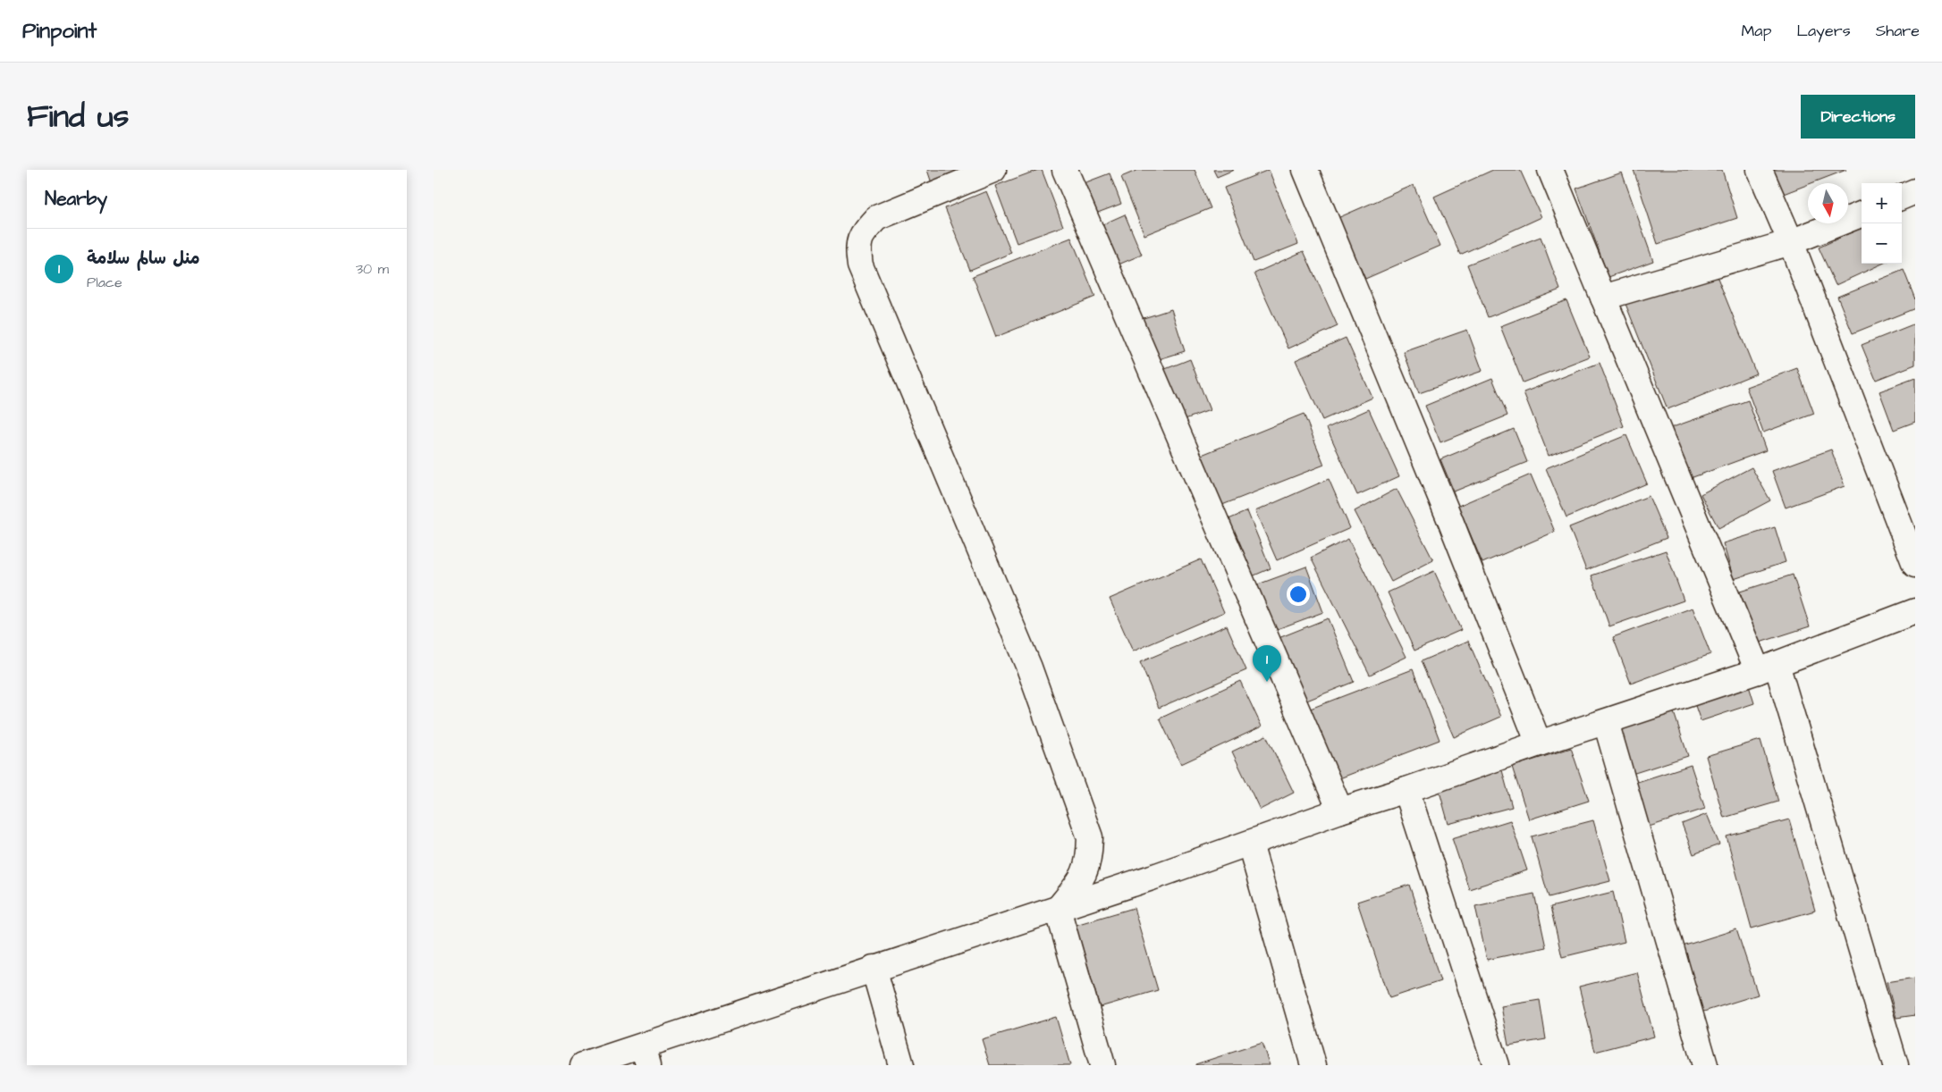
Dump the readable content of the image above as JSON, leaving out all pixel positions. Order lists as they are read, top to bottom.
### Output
{
  "north": "bottom",
  "page": {
    "header": "Pinpoint",
    "nav": ["Map", "Layers", "Share"],
    "title": "Find us",
    "buttons": "Directions",
    "heading": "Nearby",
    "map_buttons": ["+", "−"],
    "list": [
      {
        "mark": "1",
        "name": "منل سالم سلامة",
        "note": "Place",
        "value": "30 m"
      }
    ],
    "pins": "1"
  }
}
